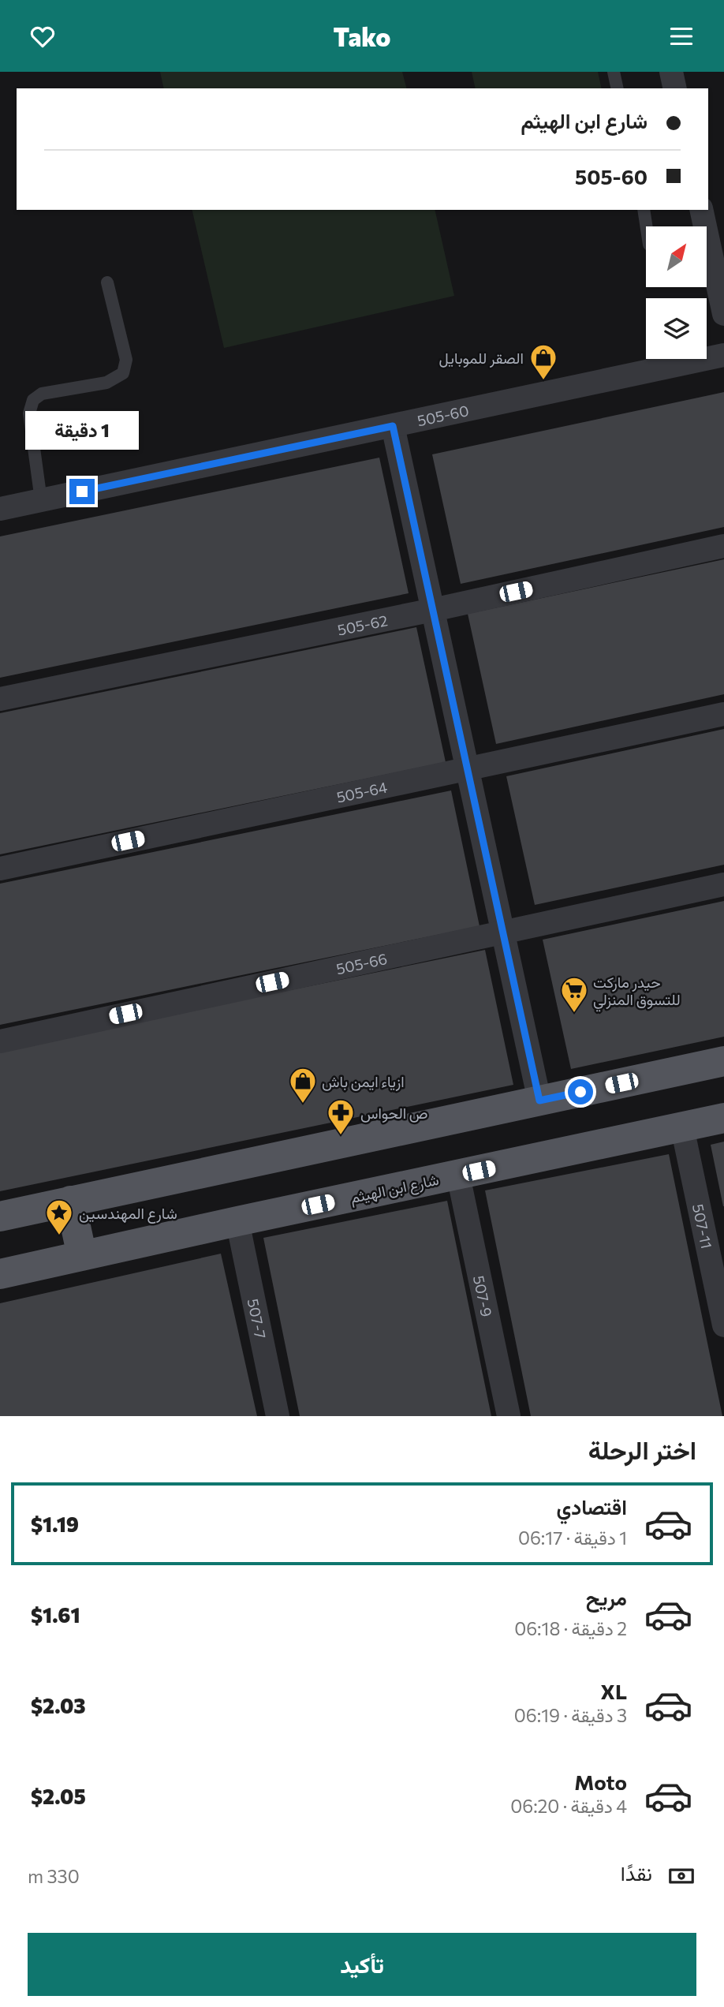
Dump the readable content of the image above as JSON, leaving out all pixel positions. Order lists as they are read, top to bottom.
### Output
{
  "streets": {
    "main road": ["شارع ابن الهيثم"],
    "street": [
      "505-60",
      "505-62",
      "505-64",
      "505-66",
      "507-11",
      "507-9",
      "507-7"
    ]
  },
  "crossings": [
    ["شارع ابن الهيثم", "507-11"],
    ["شارع ابن الهيثم", "507-9"],
    ["شارع ابن الهيثم", "507-7"]
  ],
  "places": {
    "shop": ["الصقر للموبايل", "ازياء ايمن باش"],
    "supermarket": ["حيدر ماركت للتسوق المنزلي"],
    "pharmacy": ["ص الحواس"],
    "place": ["شارع المهندسين"]
  },
  "north": "top right",
  "page": {
    "header": "Tako",
    "banner": ["شارع ابن الهيثم", "505-60"],
    "bubble": "1 دقيقة",
    "heading": "اختر الرحلة",
    "list": [
      {
        "name": "اقتصادي",
        "note": "1 دقيقة · 06:17",
        "value": "$1.19"
      },
      {
        "name": "مريح",
        "note": "2 دقيقة · 06:18",
        "value": "$1.61"
      },
      {
        "name": "XL",
        "note": "3 دقيقة · 06:19",
        "value": "$2.03"
      },
      {
        "name": "Moto",
        "note": "4 دقيقة · 06:20",
        "value": "$2.05"
      }
    ],
    "pay": ["نقدًا", "330 m"],
    "buttons": "تأكيد"
  }
}
